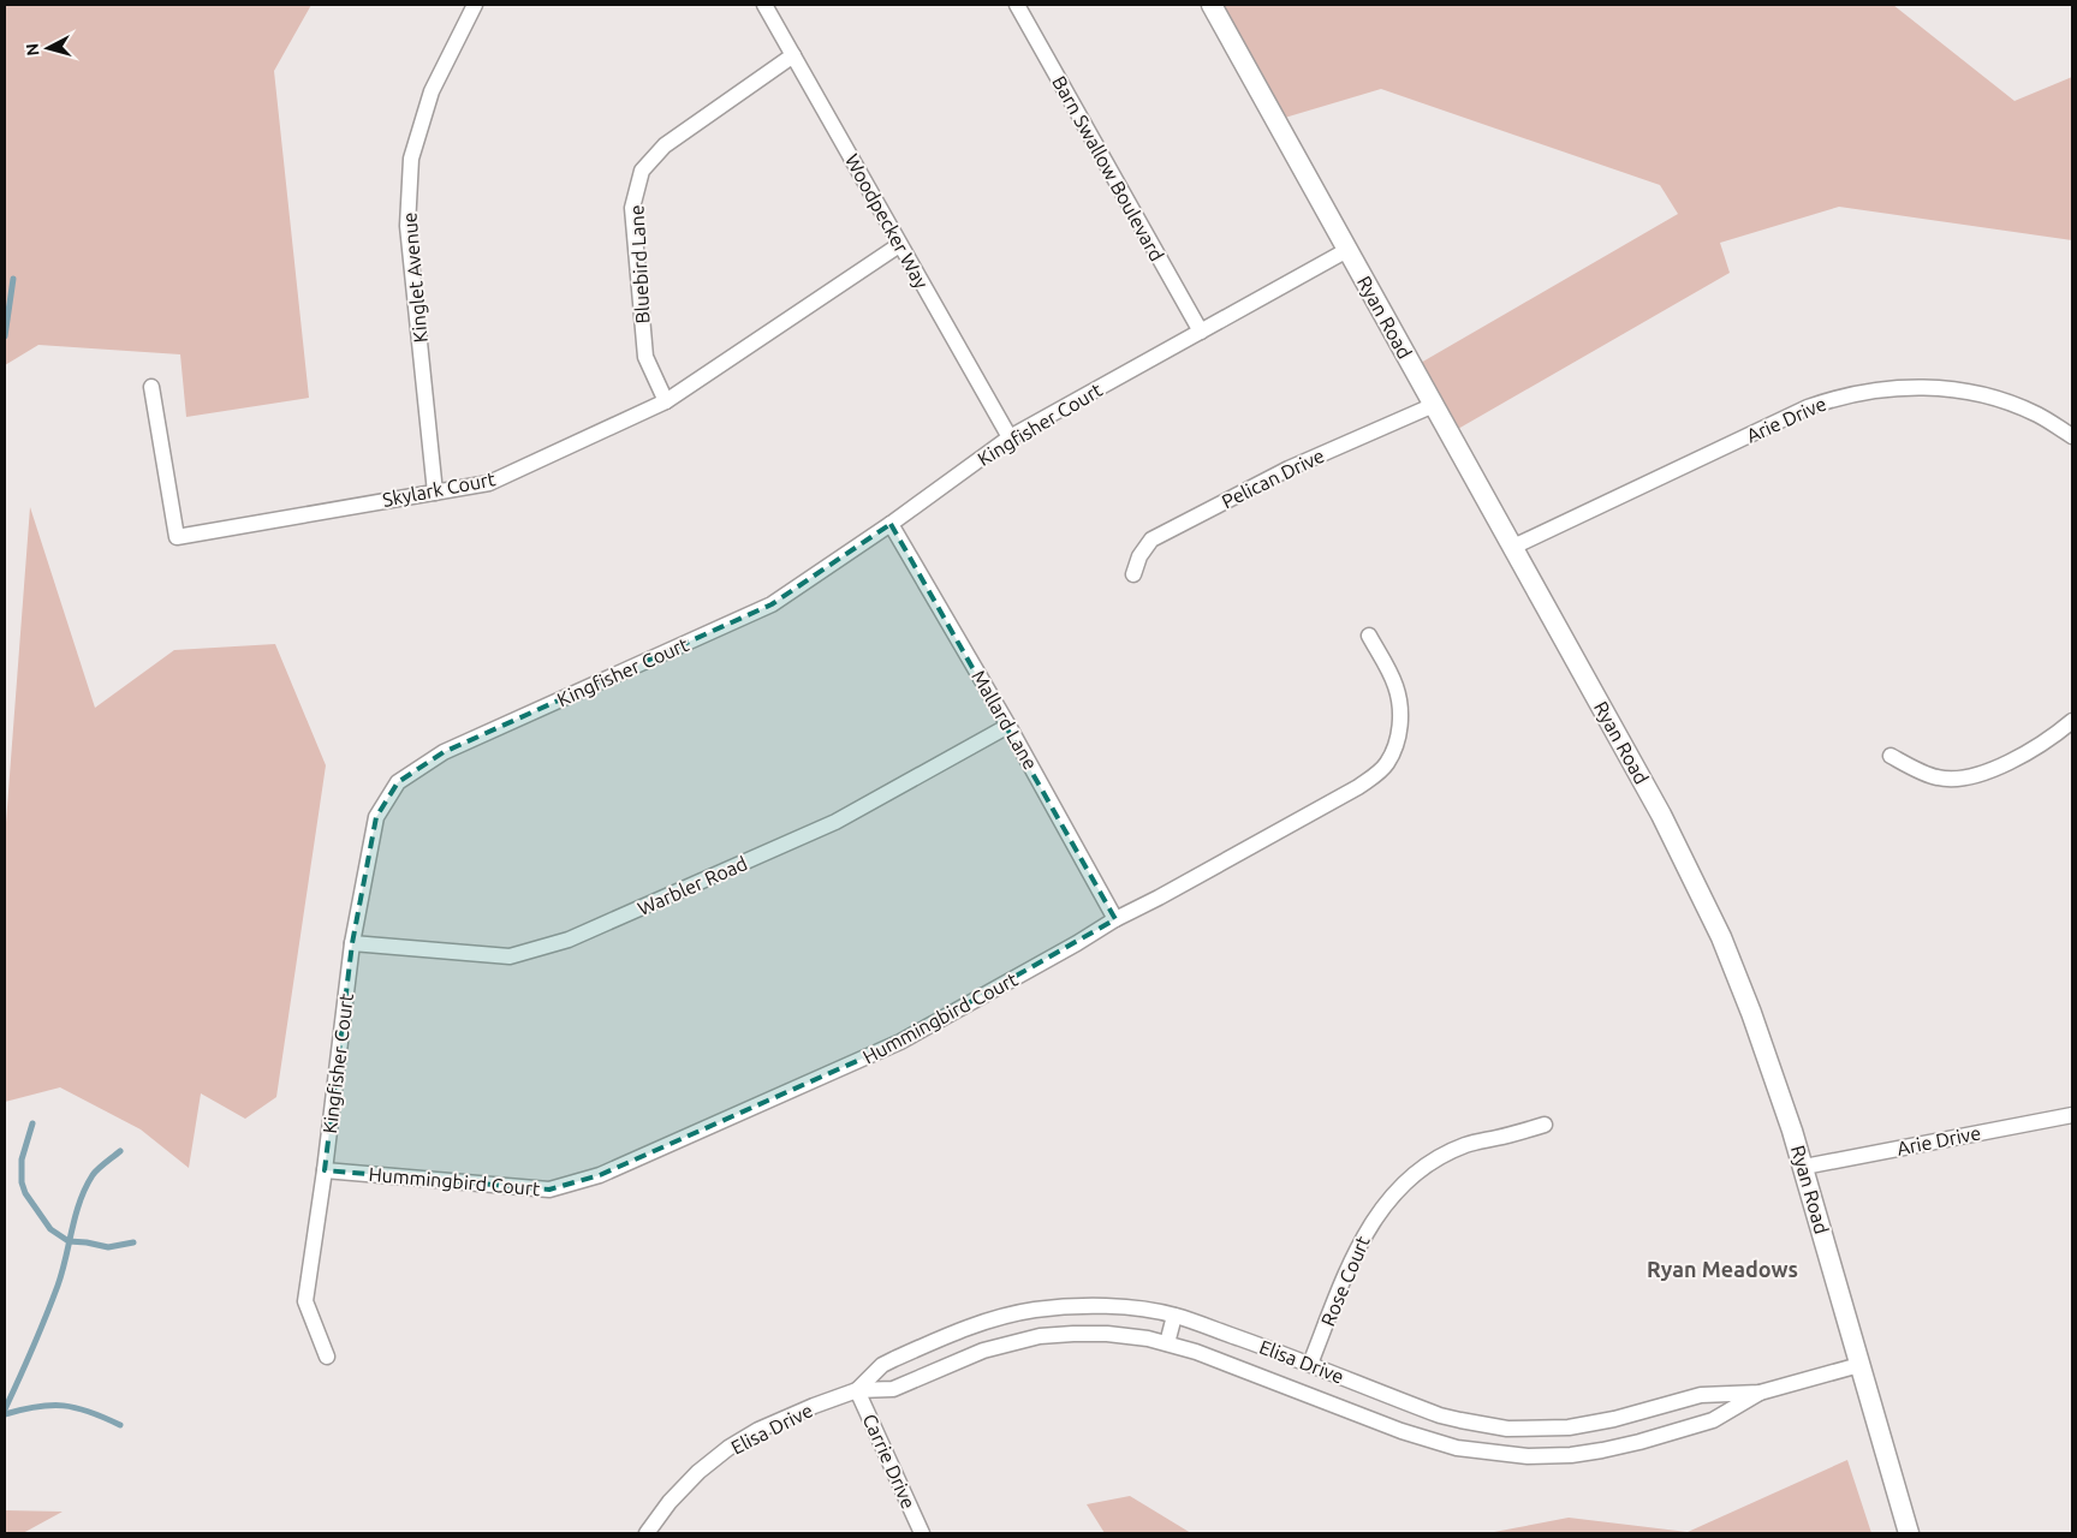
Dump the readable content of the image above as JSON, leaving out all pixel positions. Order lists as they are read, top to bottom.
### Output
{
  "streets": {
    "street": [
      "Barn Swallow Boulevard",
      "Woodpecker Way",
      "Bluebird Lane",
      "Kinglet Avenue",
      "Ryan Road",
      "Arie Drive",
      "Kingfisher Court",
      "Pelican Drive",
      "Skylark Court",
      "Mallard Lane",
      "Warbler Road",
      "Hummingbird Court",
      "Rose Court",
      "Elisa Drive",
      "Carrie Drive"
    ]
  },
  "crossings": [
    ["Barn Swallow Boulevard", "Kingfisher Court"],
    ["Woodpecker Way", "Bluebird Lane"],
    ["Woodpecker Way", "Kingfisher Court"],
    ["Woodpecker Way", "Skylark Court"],
    ["Bluebird Lane", "Skylark Court"],
    ["Kinglet Avenue", "Skylark Court"],
    ["Ryan Road", "Arie Drive"],
    ["Ryan Road", "Kingfisher Court"],
    ["Ryan Road", "Pelican Drive"],
    ["Ryan Road", "Elisa Drive"],
    ["Kingfisher Court", "Mallard Lane"],
    ["Kingfisher Court", "Warbler Road"],
    ["Kingfisher Court", "Hummingbird Court"],
    ["Mallard Lane", "Warbler Road"],
    ["Mallard Lane", "Hummingbird Court"],
    ["Rose Court", "Elisa Drive"],
    ["Elisa Drive", "Carrie Drive"]
  ],
  "districts": ["Ryan Meadows"],
  "north": "left"
}
